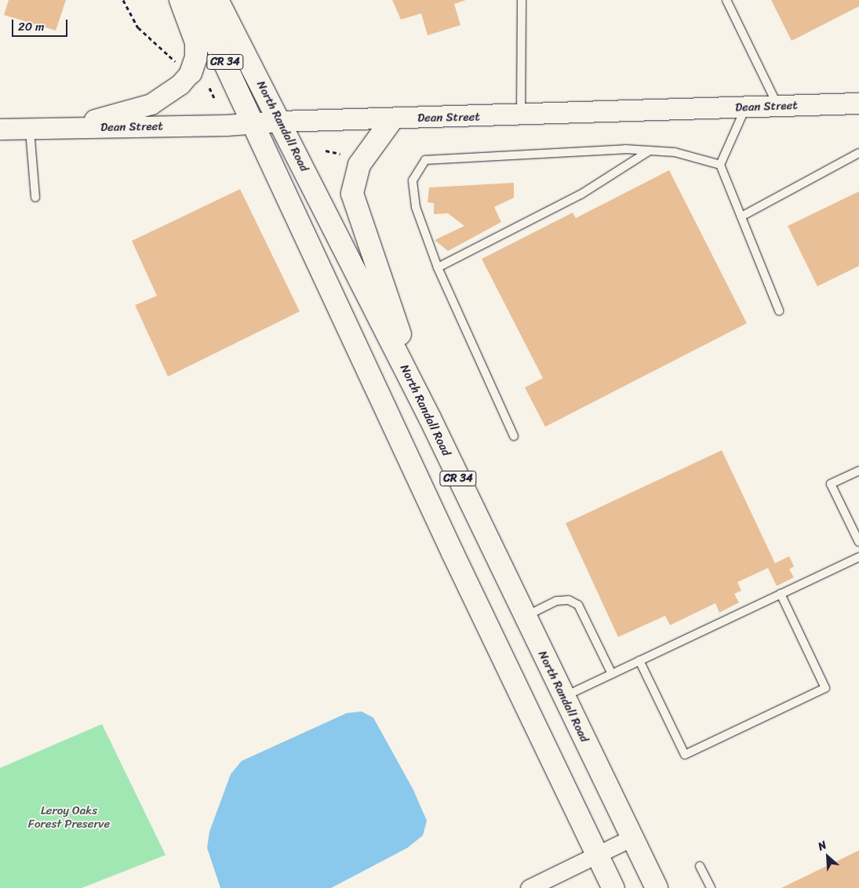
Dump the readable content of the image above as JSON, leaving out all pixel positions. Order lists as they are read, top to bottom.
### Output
{
  "streets": {
    "main road": ["CR 34", "North Randall Road"],
    "street": ["Dean Street"]
  },
  "crossings": [
    ["CR 34", "Dean Street"],
    ["Dean Street", "North Randall Road"]
  ],
  "parks": ["Leroy Oaks Forest Preserve"],
  "scale_bar": "20 m",
  "north": "top left"
}
